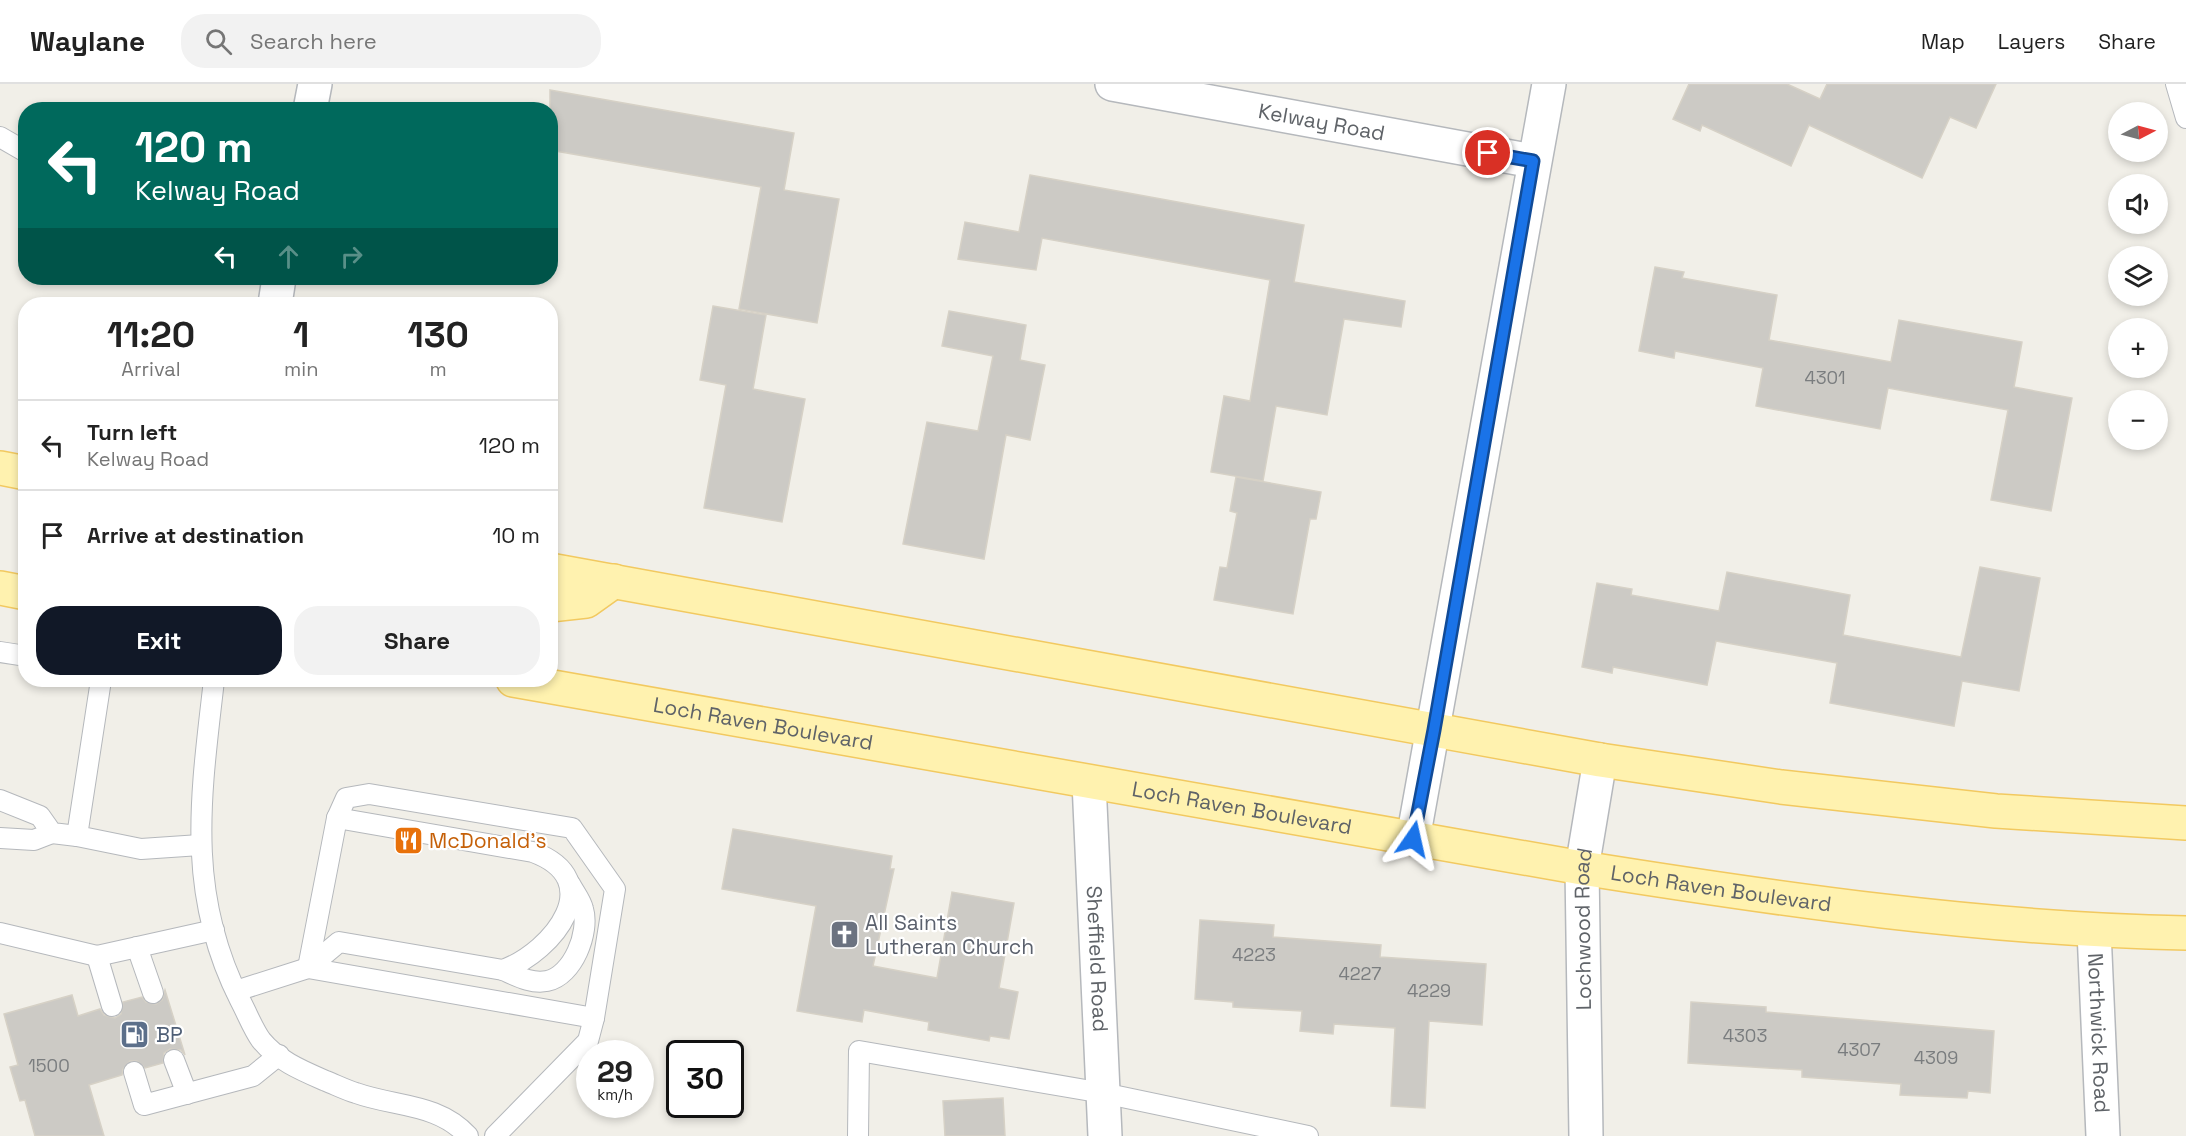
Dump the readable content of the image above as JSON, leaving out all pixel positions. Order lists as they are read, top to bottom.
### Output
{
  "streets": {
    "main road": ["Loch Raven Boulevard"],
    "street": [
      "Kelway Road",
      "Lochwood Road",
      "Sheffield Road",
      "Northwick Road"
    ]
  },
  "crossings": [
    ["Loch Raven Boulevard", "Lochwood Road"],
    ["Loch Raven Boulevard", "Sheffield Road"],
    ["Loch Raven Boulevard", "Northwick Road"]
  ],
  "places": {
    "restaurant": ["McDonald's"],
    "church": ["All Saints Lutheran Church"],
    "fuel station": ["BP"]
  },
  "house_numbers": [
    "4301",
    "4223",
    "4227",
    "4229",
    "4303",
    "4307",
    "4309",
    "1500"
  ],
  "north": "right",
  "page": {
    "header": "Waylane",
    "search": "Search here",
    "nav": ["Map", "Layers", "Share"],
    "map_buttons": ["+", "−"],
    "turn": ["120 m", "Kelway Road"],
    "eta": [
      "11:20",
      "Arrival",
      "1",
      "min",
      "130",
      "m"
    ],
    "list": [
      {
        "name": "Turn left",
        "note": "Kelway Road",
        "value": "120 m"
      },
      {
        "name": "Arrive at destination",
        "value": "10 m"
      }
    ],
    "buttons": ["Exit", "Share"],
    "speed": "29 km/h",
    "limit": "30"
  }
}
